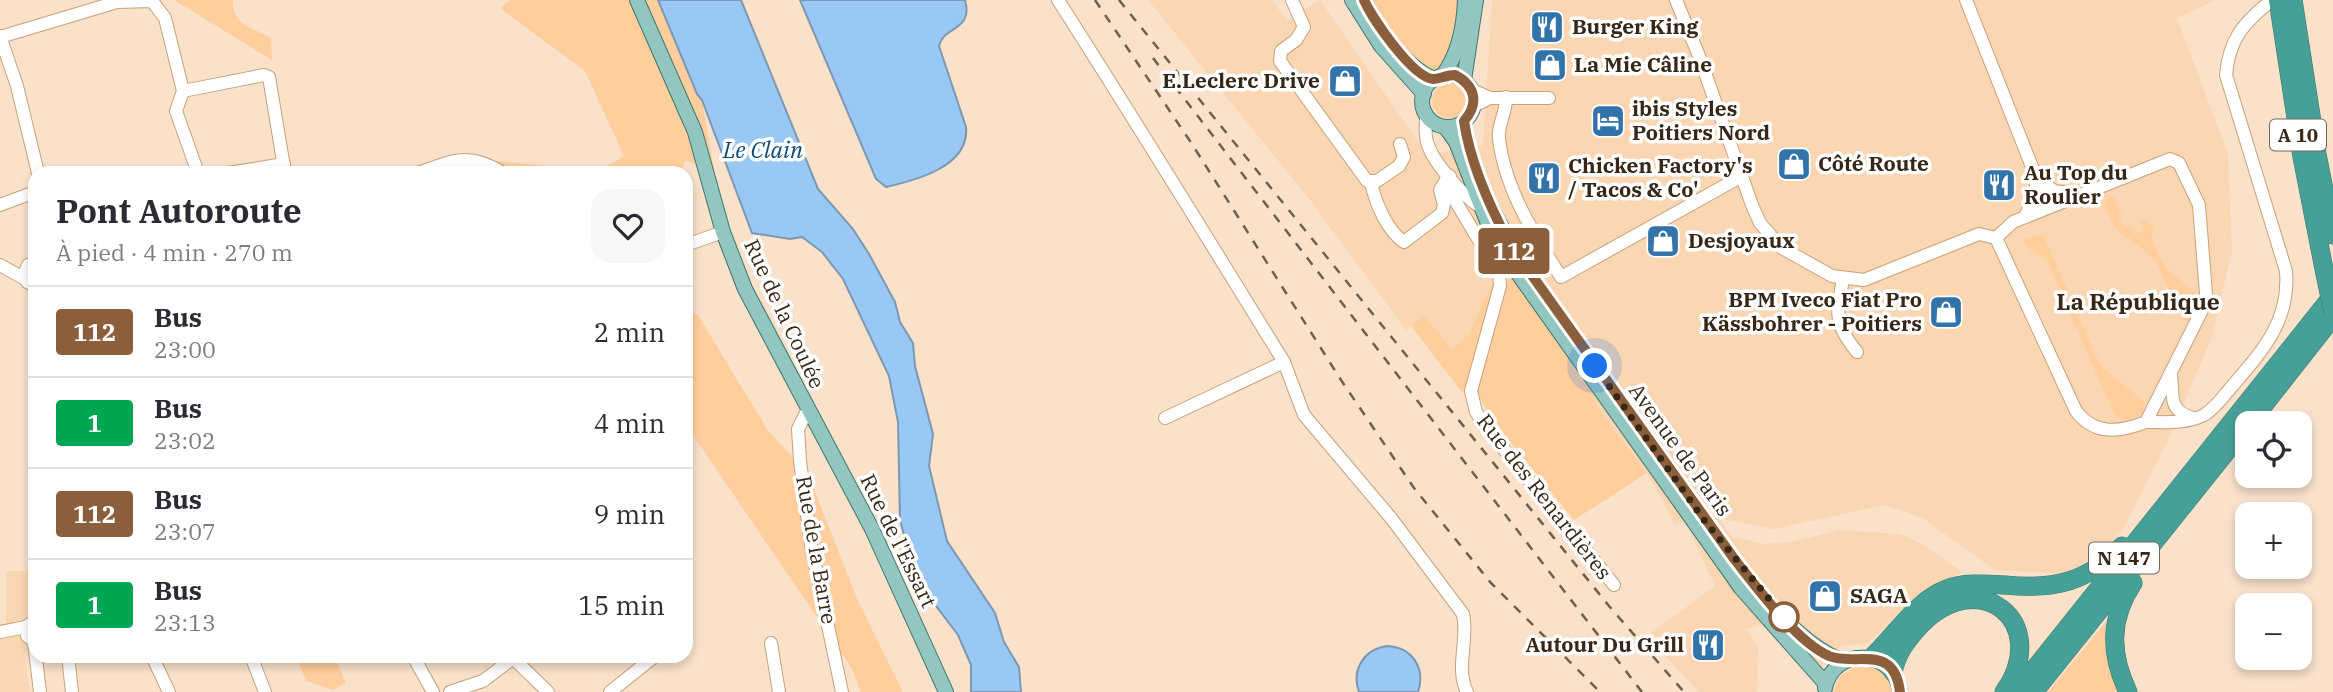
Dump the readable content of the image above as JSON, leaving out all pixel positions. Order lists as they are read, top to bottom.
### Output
{
  "streets": {
    "highway": ["A 10", "N 147"],
    "main road": ["Rue de la Coulée", "Avenue de Paris", "Rue de l'Essart"],
    "street": ["Rue des Renardières", "Rue de la Barre"]
  },
  "crossings": [
    ["Rue de la Coulée", "Rue de l'Essart"],
    ["Rue de la Coulée", "Rue de la Barre"],
    ["Avenue de Paris", "Rue des Renardières"],
    ["Rue de l'Essart", "Rue de la Barre"]
  ],
  "districts": ["La République"],
  "water": ["Le Clain"],
  "places": {
    "restaurant": [
      "Burger King",
      "Chicken Factory's / Tacos & Co'",
      "Au Top du Roulier",
      "Autour Du Grill"
    ],
    "shop": [
      "La Mie Câline",
      "E.Leclerc Drive",
      "Côté Route",
      "Desjoyaux",
      "BPM Iveco Fiat Pro Kässbohrer - Poitiers",
      "SAGA"
    ],
    "hotel": ["ibis Styles Poitiers Nord"]
  },
  "lines": ["bus line 112"],
  "page": {
    "on_map": "112",
    "heading": ["Pont Autoroute", "À pied · 4 min · 270 m"],
    "list": [
      {
        "mark": "112",
        "name": "Bus",
        "note": "23:00",
        "value": "2 min"
      },
      {
        "mark": "1",
        "name": "Bus",
        "note": "23:02",
        "value": "4 min"
      },
      {
        "mark": "112",
        "name": "Bus",
        "note": "23:07",
        "value": "9 min"
      },
      {
        "mark": "1",
        "name": "Bus",
        "note": "23:13",
        "value": "15 min"
      }
    ],
    "map_buttons": ["+", "−"]
  }
}
